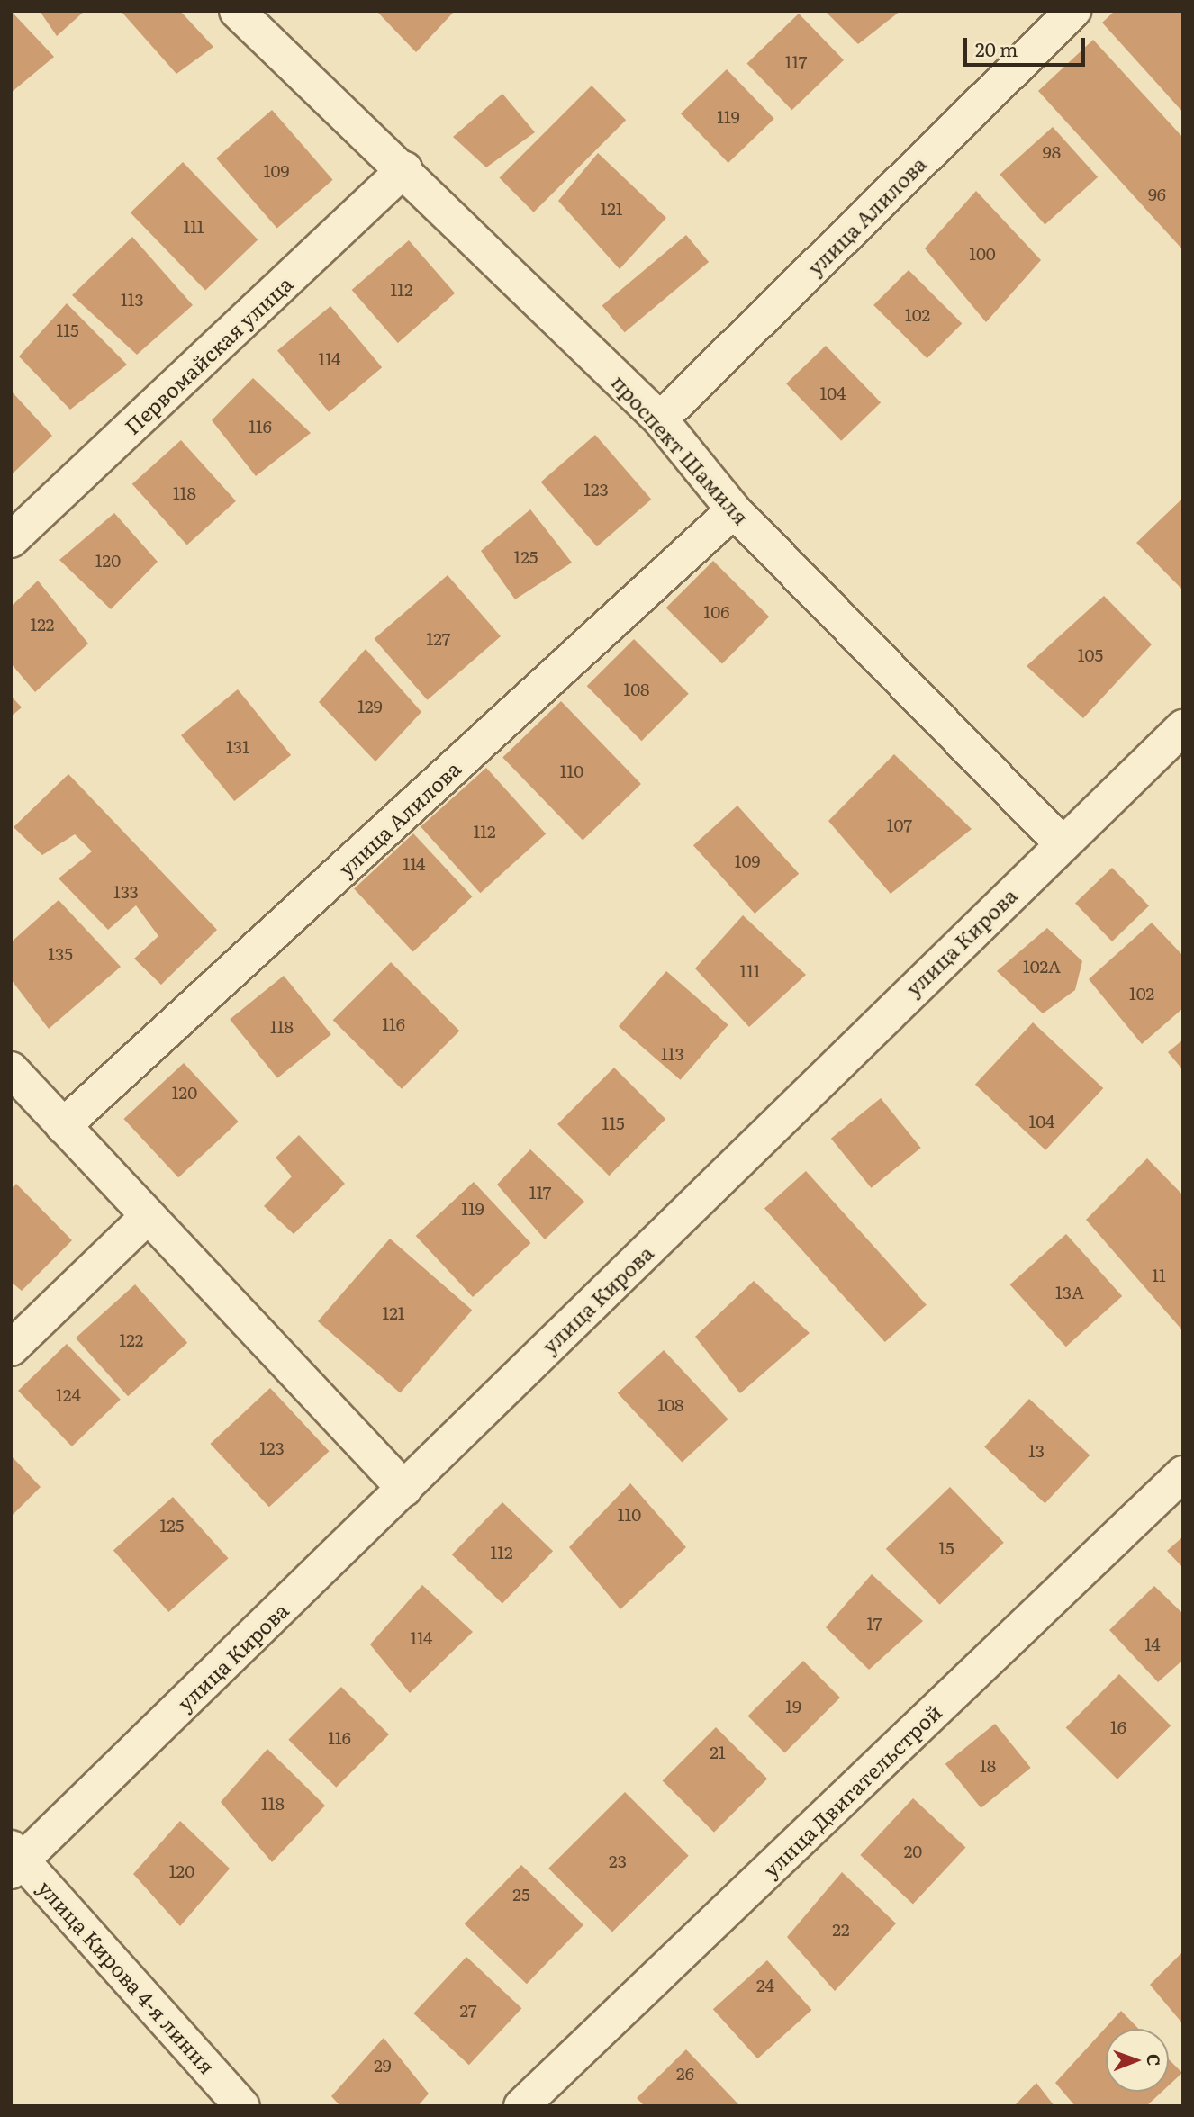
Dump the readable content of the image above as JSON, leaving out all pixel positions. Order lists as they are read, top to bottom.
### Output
{
  "streets": {
    "street": [
      "улица Алилова",
      "Первомайская улица",
      "проспект Шамиля",
      "улица Кирова",
      "улица Двигательстрой",
      "улица Кирова 4-я линия"
    ]
  },
  "crossings": [
    ["улица Алилова", "проспект Шамиля"],
    ["Первомайская улица", "проспект Шамиля"],
    ["проспект Шамиля", "улица Кирова"],
    ["улица Кирова", "улица Кирова 4-я линия"]
  ],
  "house_numbers": [
    "117",
    "119",
    "98",
    "109",
    "96",
    "121",
    "111",
    "100",
    "112",
    "113",
    "102",
    "115",
    "114",
    "104",
    "116",
    "123",
    "118",
    "125",
    "120",
    "106",
    "122",
    "127",
    "105",
    "108",
    "129",
    "131",
    "110",
    "107",
    "112",
    "109",
    "114",
    "133",
    "135",
    "102А",
    "111",
    "102",
    "116",
    "118",
    "113",
    "120",
    "104",
    "115",
    "117",
    "119",
    "11",
    "13А",
    "121",
    "122",
    "124",
    "108",
    "123",
    "13",
    "110",
    "125",
    "15",
    "112",
    "17",
    "114",
    "14",
    "19",
    "16",
    "116",
    "21",
    "18",
    "118",
    "20",
    "23",
    "120",
    "25",
    "22",
    "24",
    "27",
    "29",
    "26"
  ],
  "scale_bar": "20 m",
  "north": "right"
}
